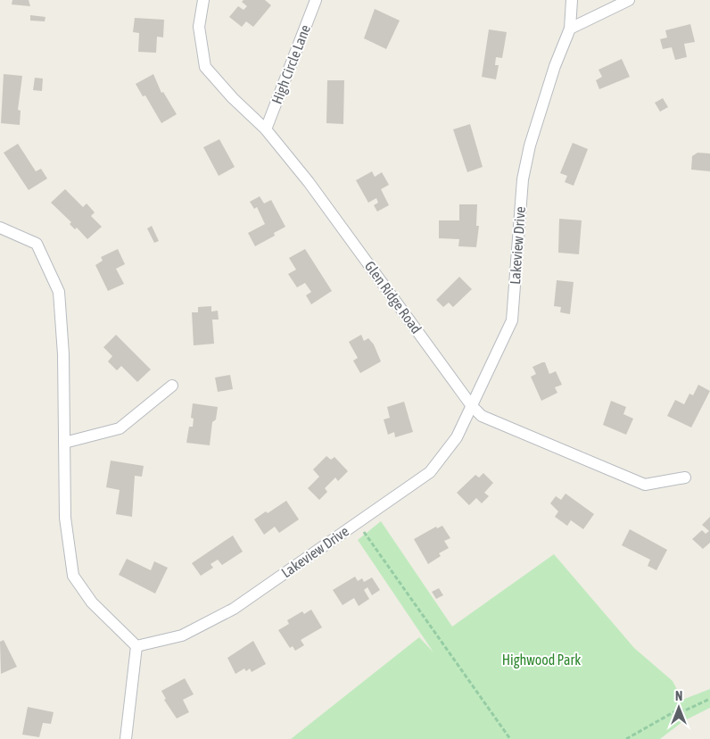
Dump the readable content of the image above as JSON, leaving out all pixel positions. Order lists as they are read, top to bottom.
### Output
{
  "streets": {
    "street": ["High Circle Lane", "Lakeview Drive", "Glen Ridge Road"]
  },
  "crossings": [
    ["High Circle Lane", "Glen Ridge Road"],
    ["Lakeview Drive", "Glen Ridge Road"]
  ],
  "parks": ["Highwood Park"],
  "north": "top"
}
